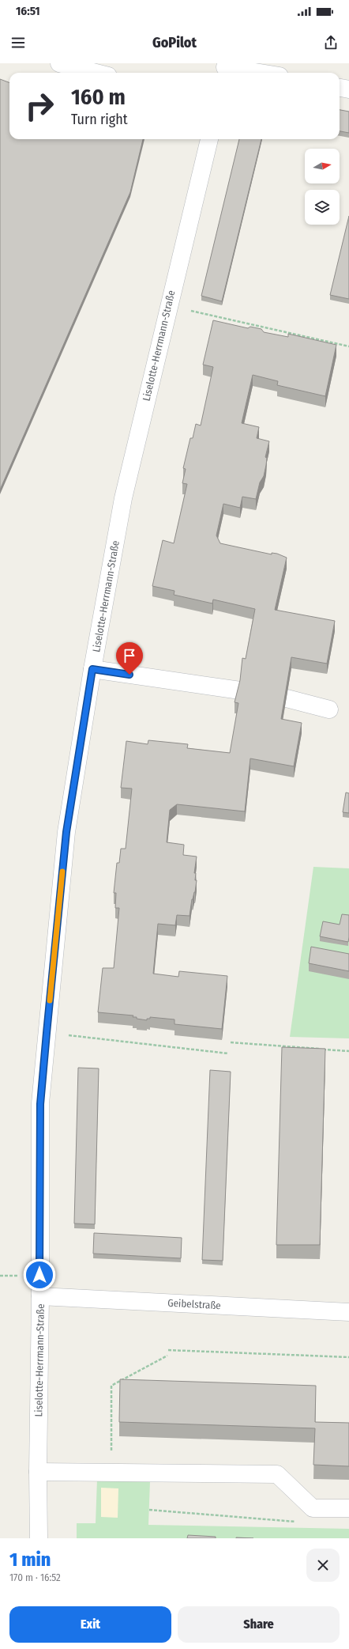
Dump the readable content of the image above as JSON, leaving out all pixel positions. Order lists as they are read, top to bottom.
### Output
{
  "streets": {
    "street": ["Liselotte-Herrmann-Straße", "Geibelstraße"]
  },
  "crossings": [
    ["Liselotte-Herrmann-Straße", "Geibelstraße"]
  ],
  "north": "right",
  "page": {
    "status": "16:51",
    "header": "GoPilot",
    "turn": ["160 m", "Turn right"],
    "heading": ["1 min", "170 m · 16:52"],
    "buttons": ["Exit", "Share"]
  }
}
